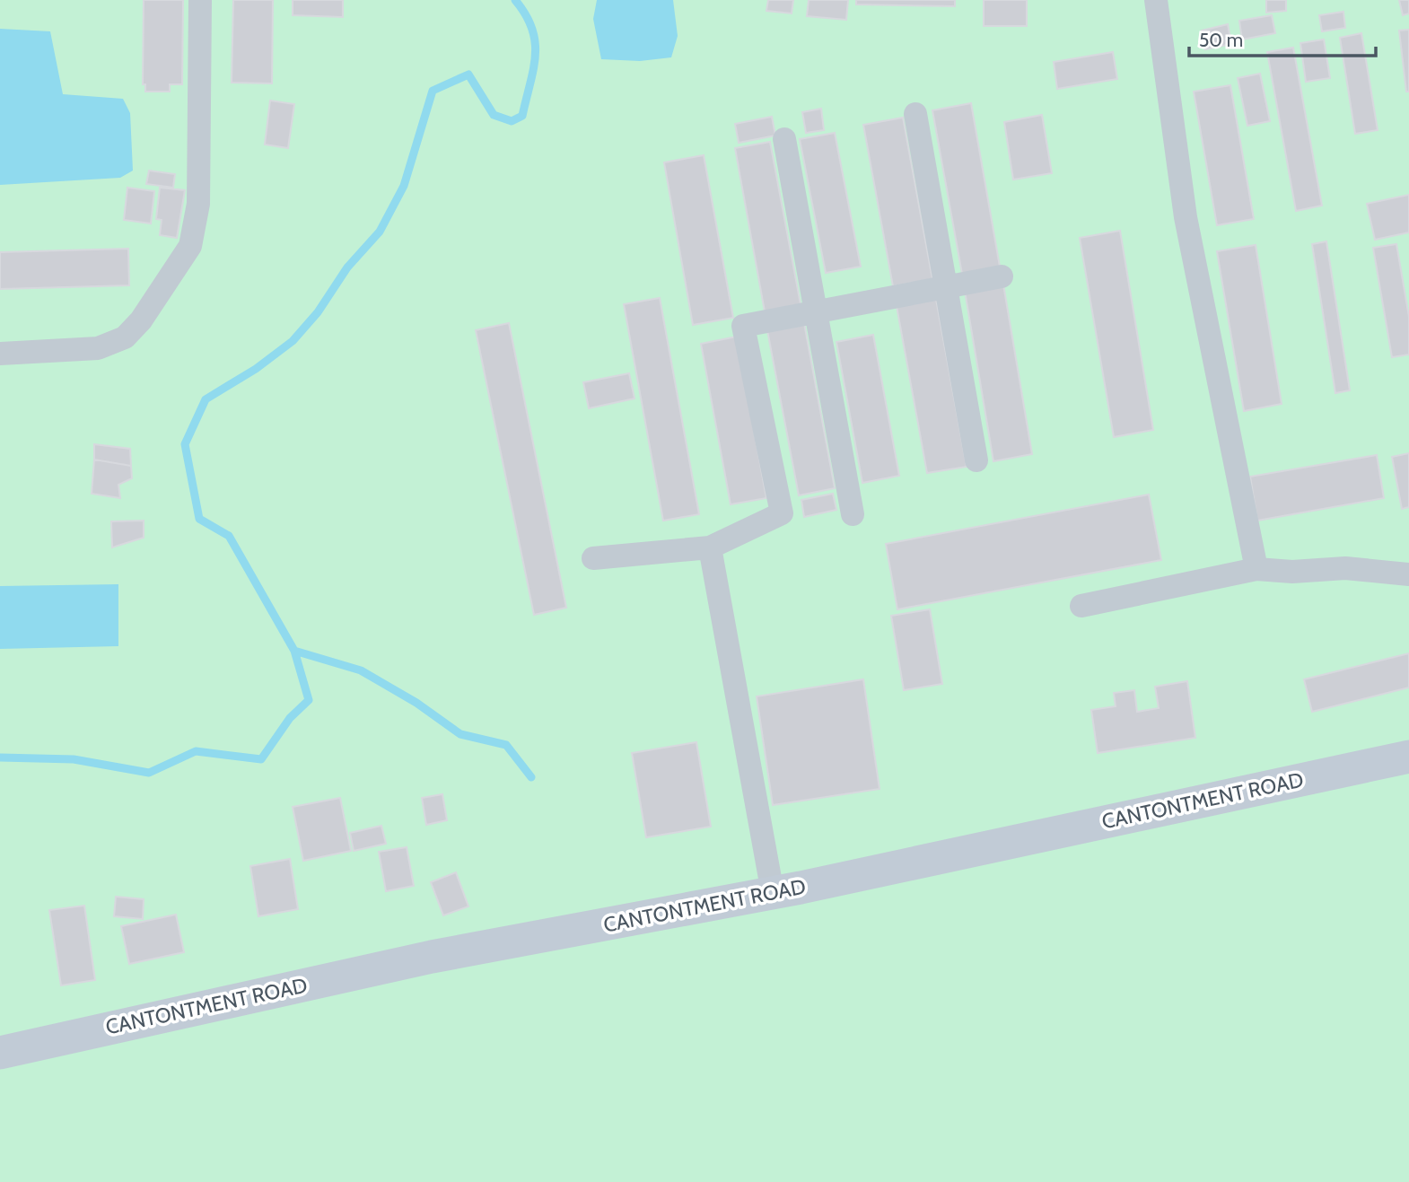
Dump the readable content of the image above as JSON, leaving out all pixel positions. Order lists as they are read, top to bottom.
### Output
{
  "streets": {
    "street": ["CANTONTMENT ROAD"]
  },
  "scale_bar": "50 m"
}
